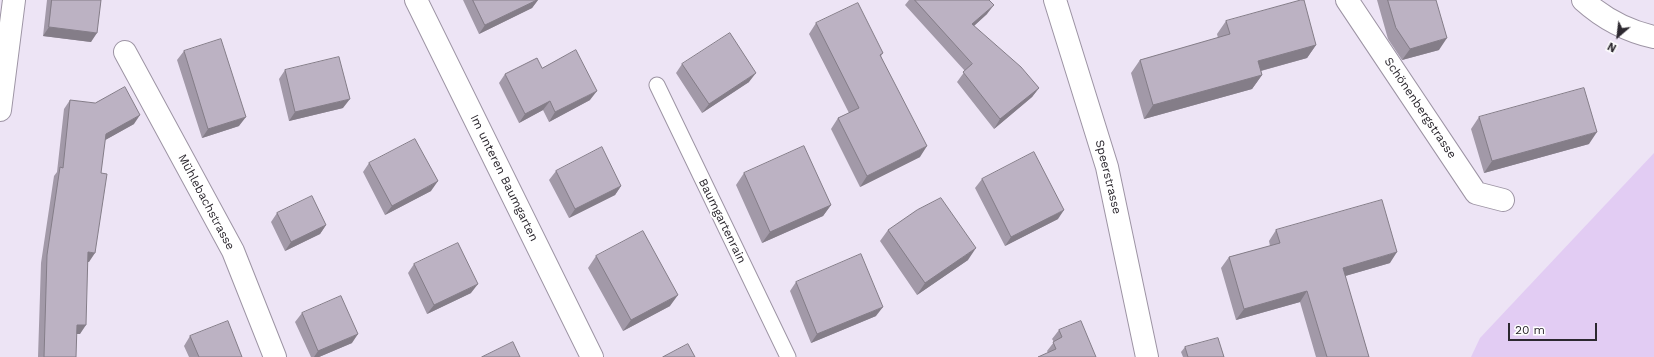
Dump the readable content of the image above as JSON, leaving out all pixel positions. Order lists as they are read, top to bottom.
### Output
{
  "streets": {
    "street": [
      "Schönenbergstrasse",
      "Speerstrasse",
      "Im unteren Baumgarten",
      "Mühlebachstrasse"
    ],
    "lane": ["Baumgartenrain"]
  },
  "scale_bar": "20 m",
  "north": "bottom left"
}
